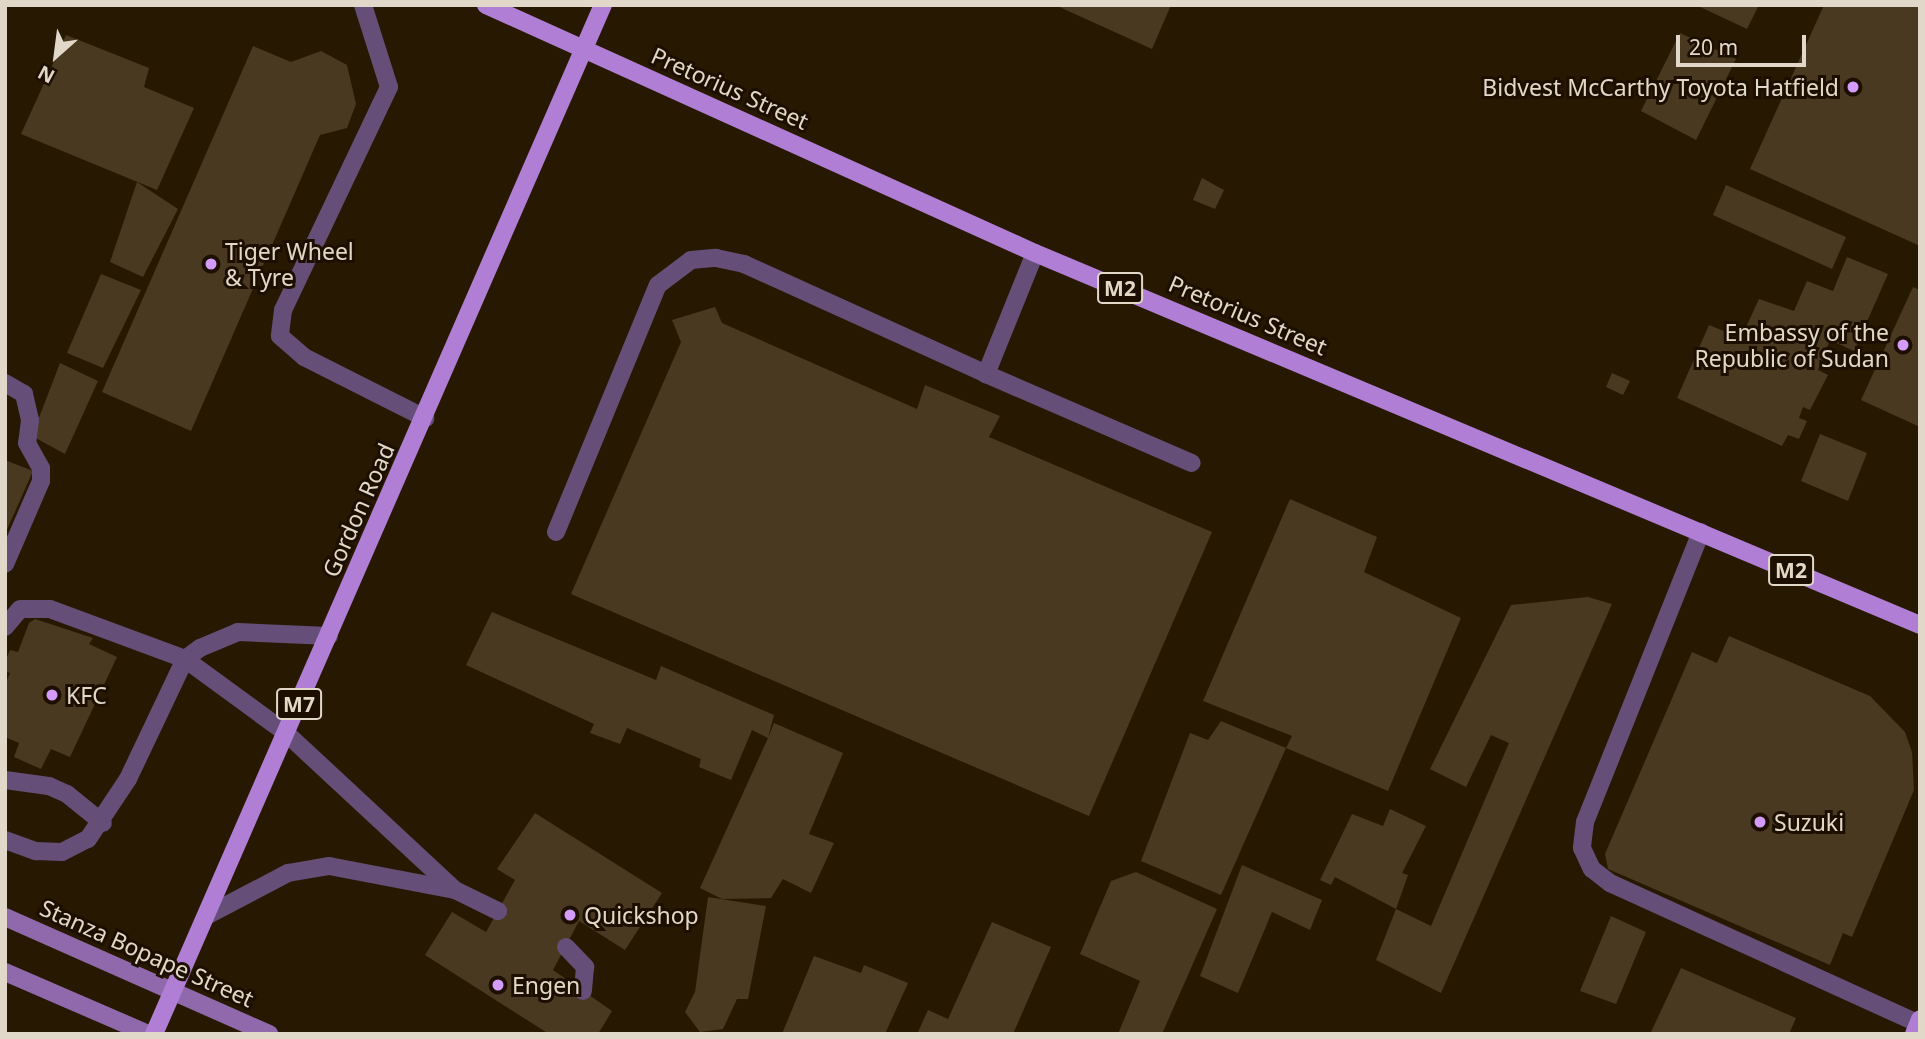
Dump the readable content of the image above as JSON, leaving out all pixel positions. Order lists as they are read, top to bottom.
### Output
{
  "streets": {
    "main road": [
      "Pretorius Street",
      "M2",
      "Gordon Road",
      "M7",
      "Stanza Bopape Street"
    ]
  },
  "crossings": [
    ["Pretorius Street", "Gordon Road"],
    ["Gordon Road", "Stanza Bopape Street"]
  ],
  "places": [
    "Bidvest McCarthy Toyota Hatfield",
    "Tiger Wheel & Tyre",
    "Embassy of the Republic of Sudan",
    "KFC",
    "Suzuki",
    "Quickshop",
    "Engen"
  ],
  "scale_bar": "20 m",
  "north": "bottom left"
}
